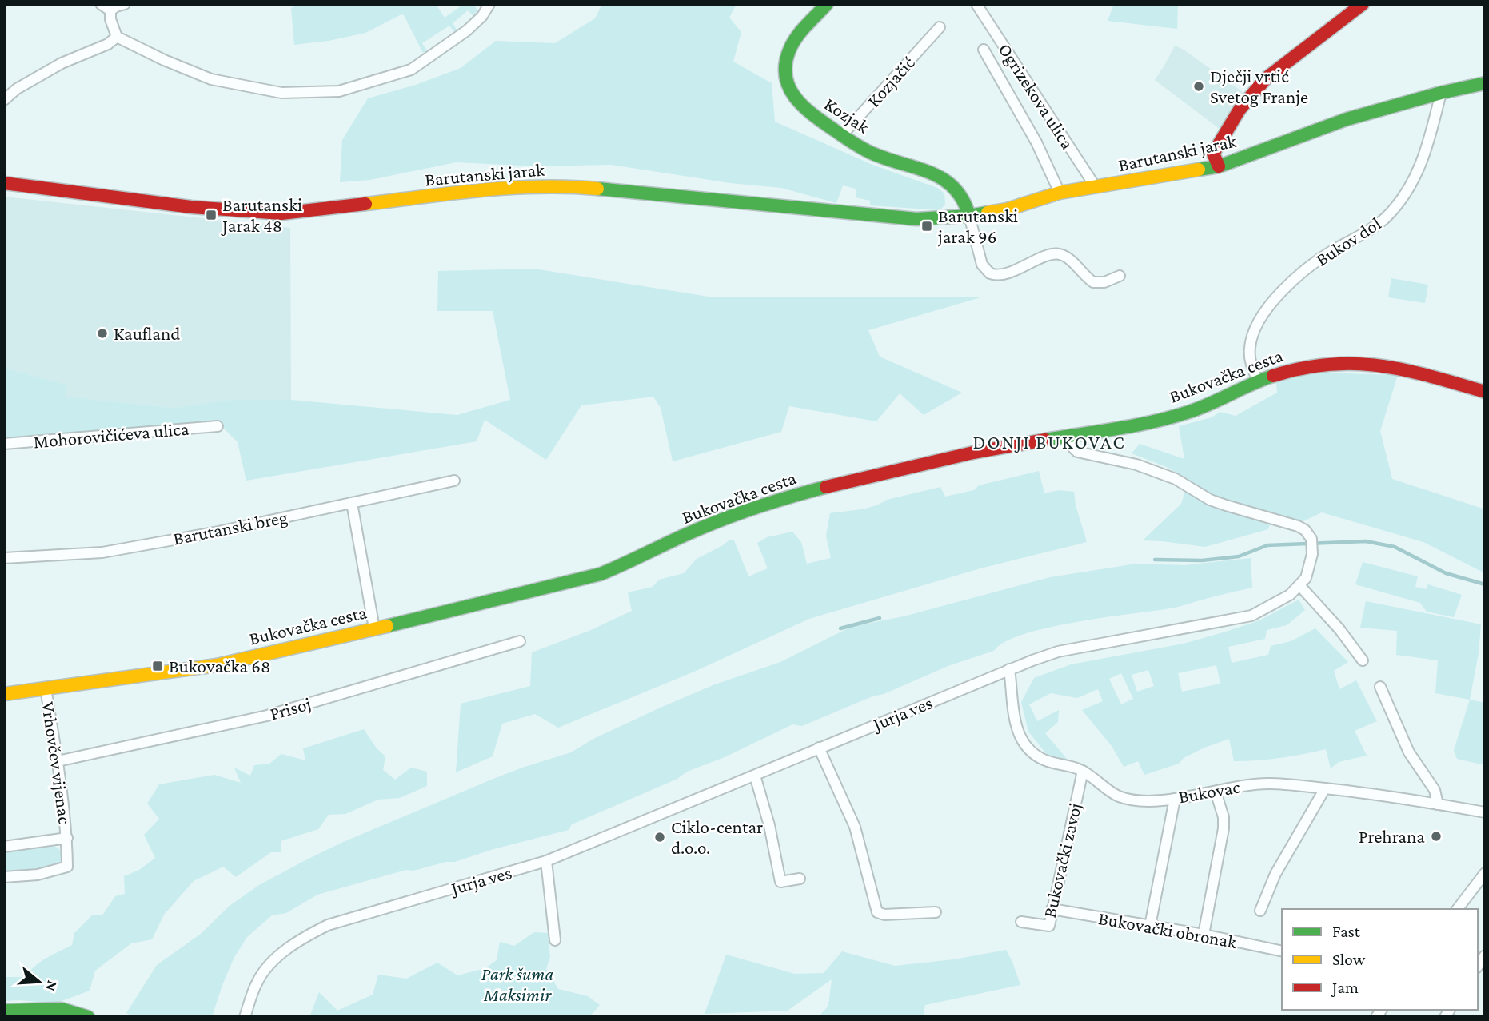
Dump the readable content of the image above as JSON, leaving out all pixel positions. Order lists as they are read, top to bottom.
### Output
{
  "streets": {
    "street": [
      "Kozjačić",
      "Ogrizekova ulica",
      "Kozjak",
      "Barutanski jarak",
      "Bukov dol",
      "Bukovačka cesta",
      "Mohorovičićeva ulica",
      "Barutanski breg",
      "Prisoj",
      "Jurja ves",
      "Vrhovčev vijenac",
      "Bukovac",
      "Bukovački zavoj",
      "Bukovački obronak"
    ]
  },
  "crossings": [
    ["Kozjačić", "Kozjak"],
    ["Ogrizekova ulica", "Barutanski jarak"],
    ["Kozjak", "Barutanski jarak"],
    ["Barutanski jarak", "Bukov dol"],
    ["Bukov dol", "Bukovačka cesta"],
    ["Bukovačka cesta", "Vrhovčev vijenac"],
    ["Prisoj", "Vrhovčev vijenac"],
    ["Jurja ves", "Bukovac"],
    ["Bukovac", "Bukovački zavoj"],
    ["Bukovački zavoj", "Bukovački obronak"]
  ],
  "districts": ["DONJI BUKOVAC"],
  "parks": ["Park šuma Maksimir"],
  "places": {
    "other": [
      "Dječji vrtić Svetog Franje",
      "Kaufland",
      "Prehrana",
      "Ciklo-centar d.o.o."
    ],
    "transit": ["Barutanski Jarak 48", "Barutanski jarak 96", "Bukovačka 68"]
  },
  "legend": ["Fast", "Slow", "Jam"],
  "north": "right"
}
